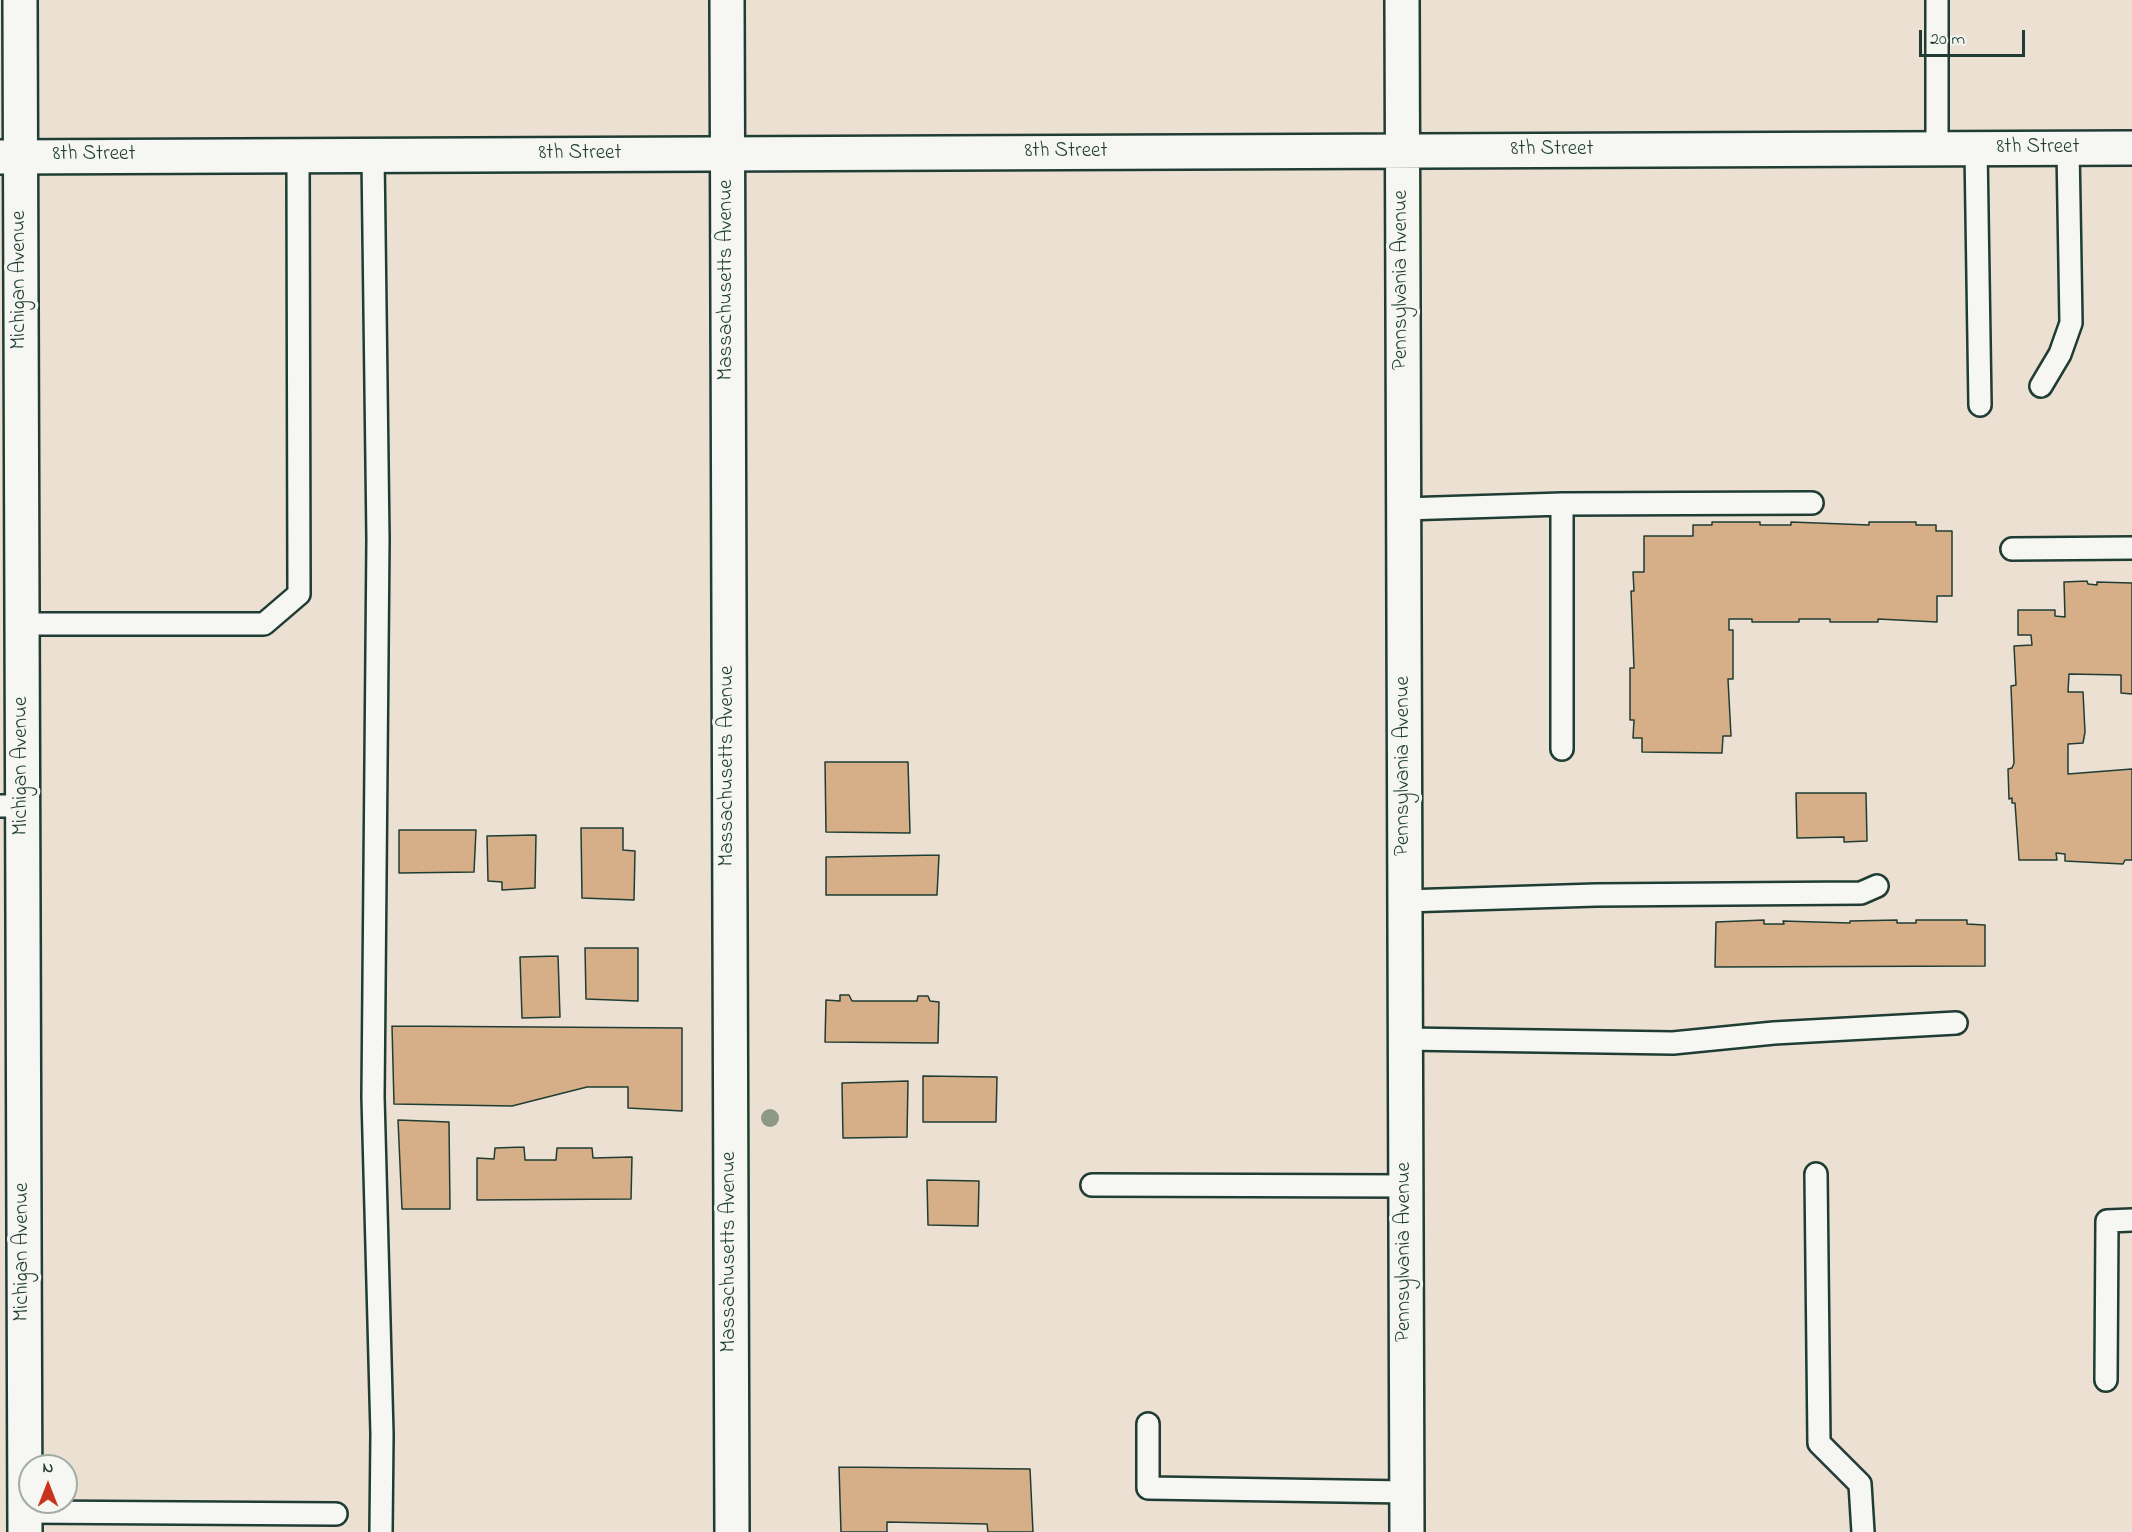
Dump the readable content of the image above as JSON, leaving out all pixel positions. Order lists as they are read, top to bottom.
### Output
{
  "streets": {
    "street": [
      "8th Street",
      "Michigan Avenue",
      "Massachusetts Avenue",
      "Pennsylvania Avenue"
    ]
  },
  "crossings": [
    ["8th Street", "Michigan Avenue"],
    ["8th Street", "Massachusetts Avenue"],
    ["8th Street", "Pennsylvania Avenue"]
  ],
  "scale_bar": "20 m",
  "north": "top"
}
